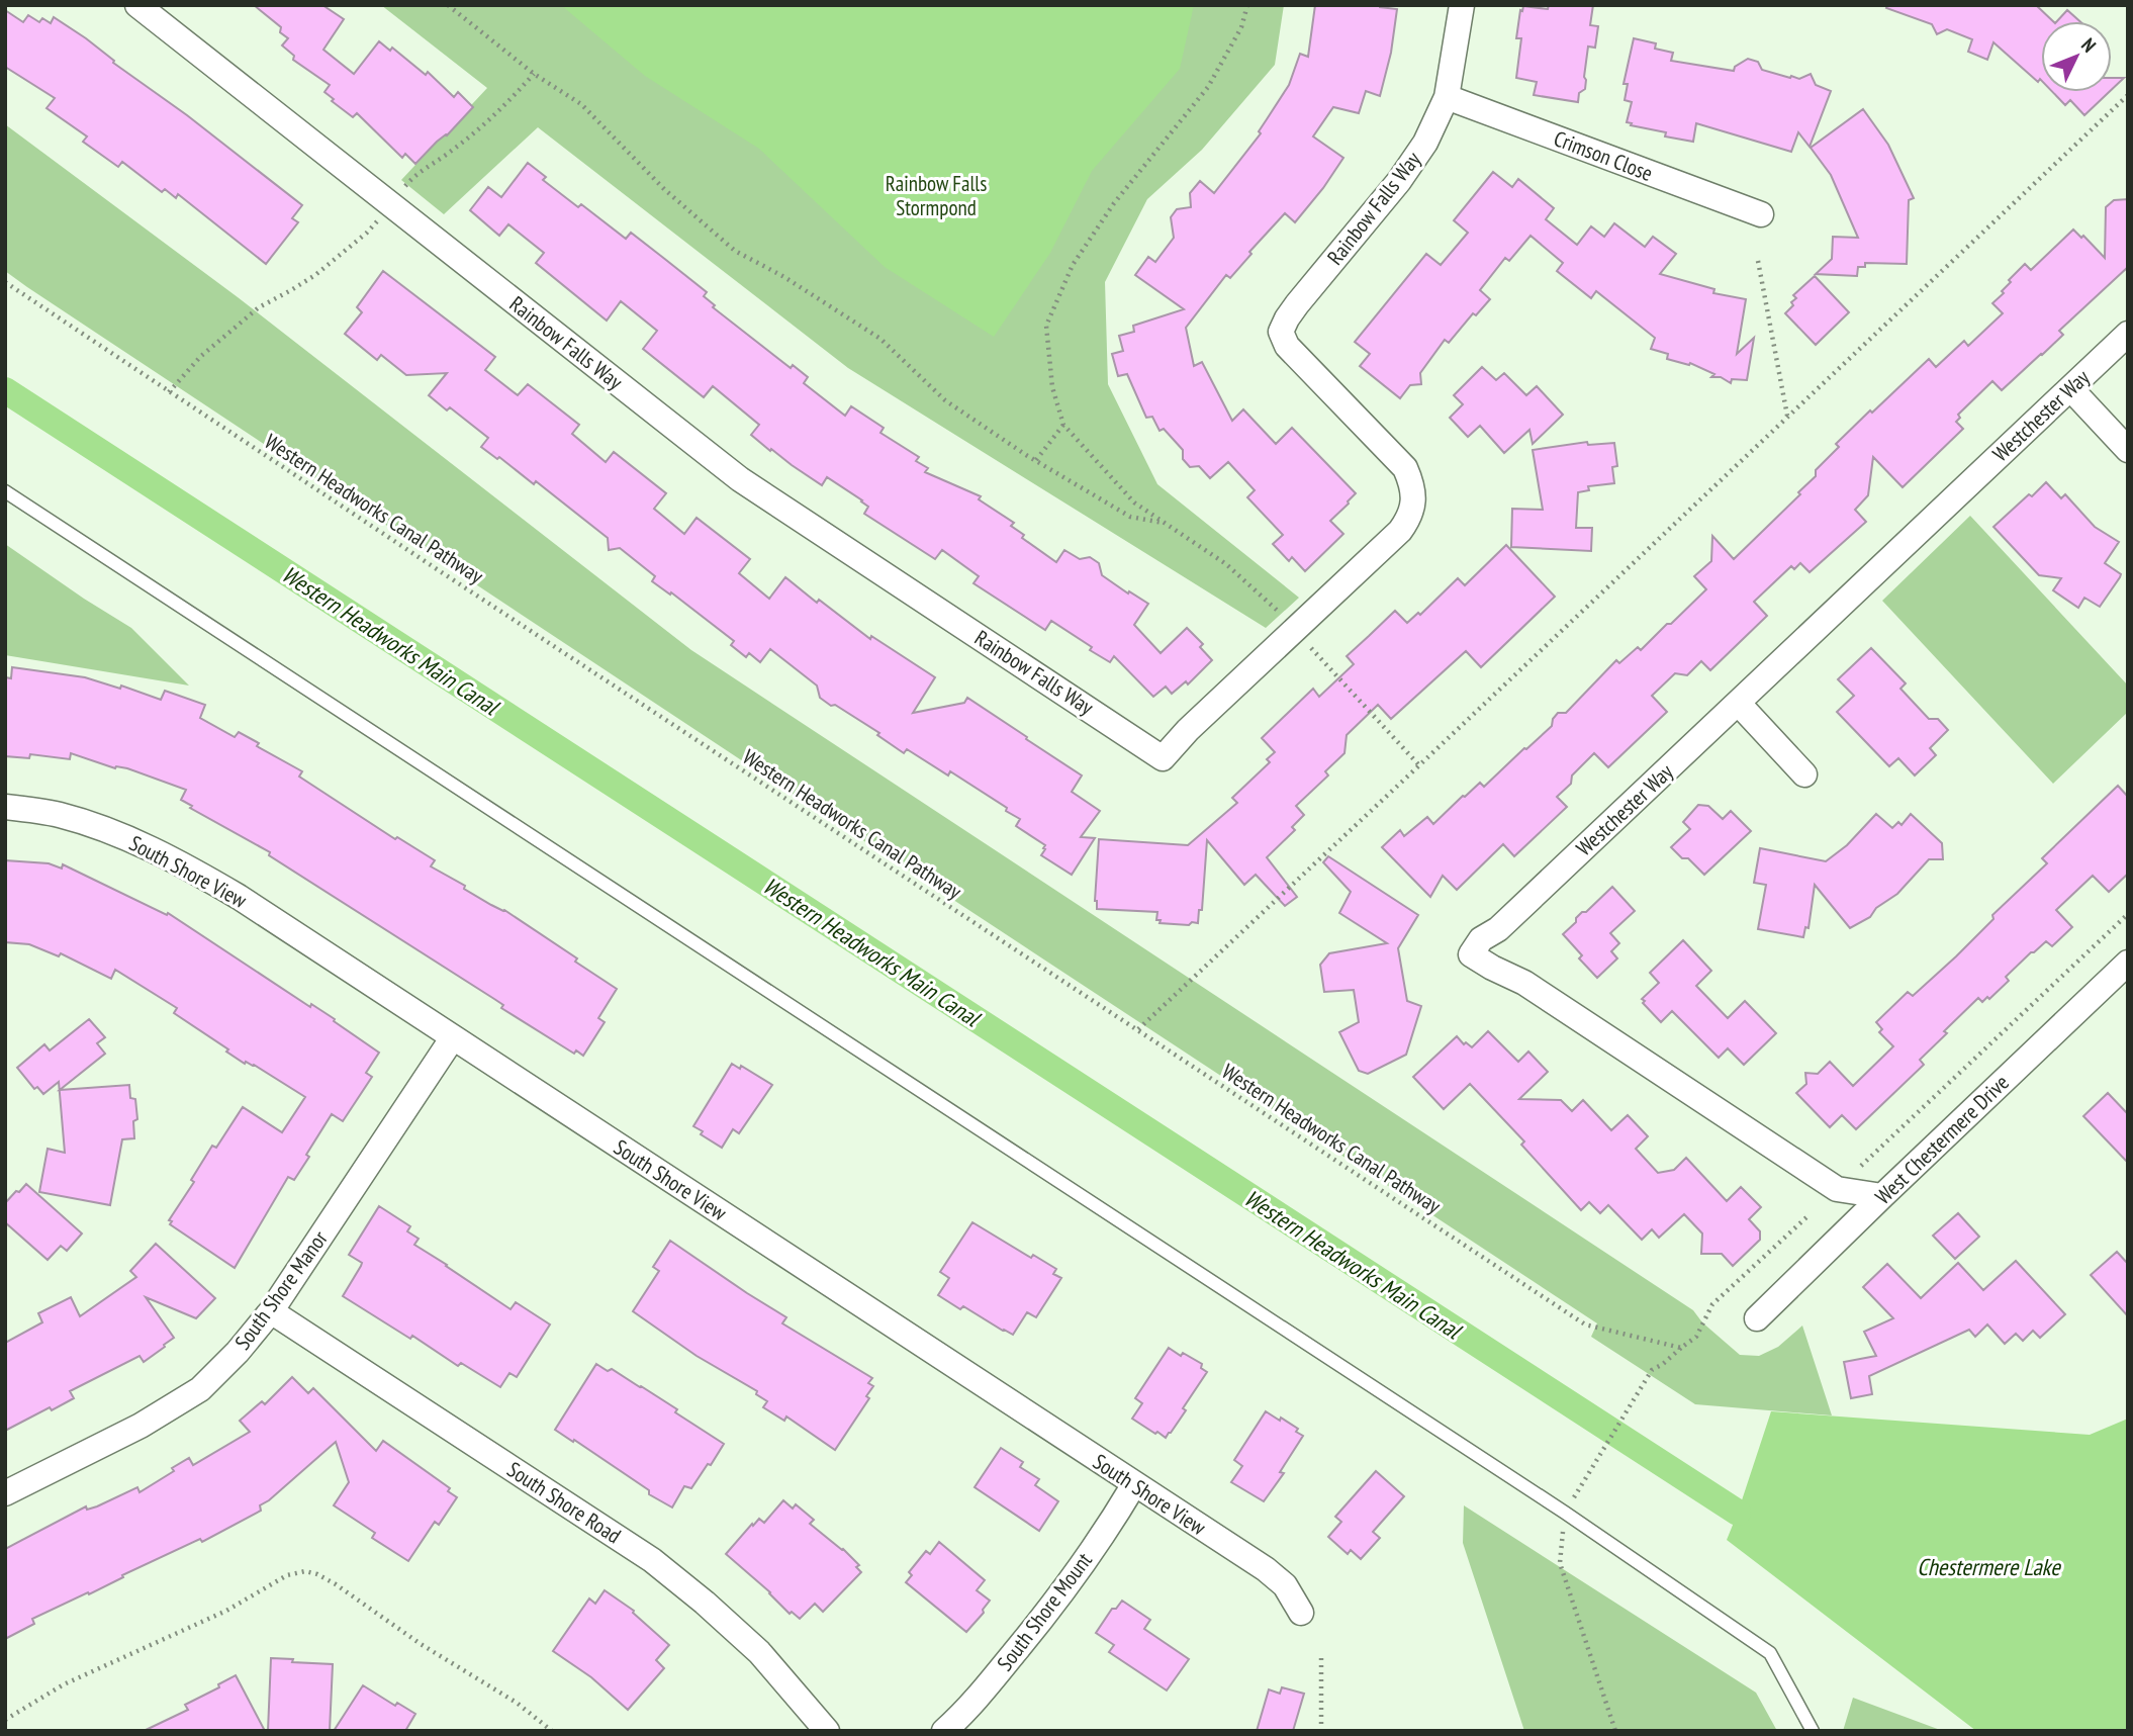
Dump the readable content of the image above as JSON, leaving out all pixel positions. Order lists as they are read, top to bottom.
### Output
{
  "streets": {
    "street": [
      "Crimson Close",
      "Rainbow Falls Way",
      "Westchester Way",
      "South Shore View",
      "West Chestermere Drive",
      "South Shore Manor",
      "South Shore Road",
      "South Shore Mount"
    ],
    "path": ["Western Headworks Canal Pathway"]
  },
  "crossings": [
    ["Crimson Close", "Rainbow Falls Way"],
    ["Westchester Way", "West Chestermere Drive"],
    ["South Shore View", "South Shore Manor"],
    ["South Shore View", "South Shore Mount"],
    ["South Shore Manor", "South Shore Road"]
  ],
  "water": ["Western Headworks Main Canal", "Chestermere Lake"],
  "parks": ["Rainbow Falls Stormpond"],
  "north": "top right"
}
